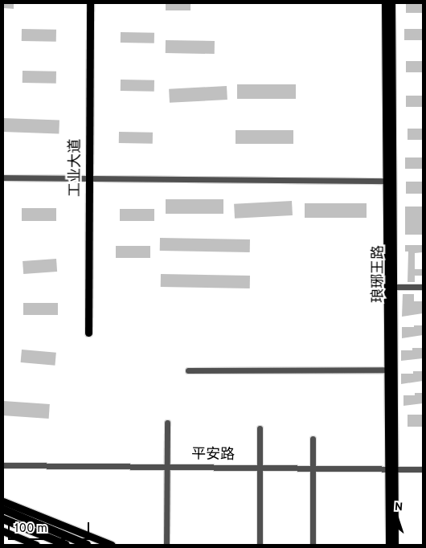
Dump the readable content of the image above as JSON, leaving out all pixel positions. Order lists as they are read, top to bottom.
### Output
{
  "streets": {
    "main road": ["工业大道", "琅琊王路"],
    "street": ["平安路"]
  },
  "crossings": [
    ["琅琊王路", "平安路"]
  ],
  "scale_bar": "100 m",
  "north": "top"
}
